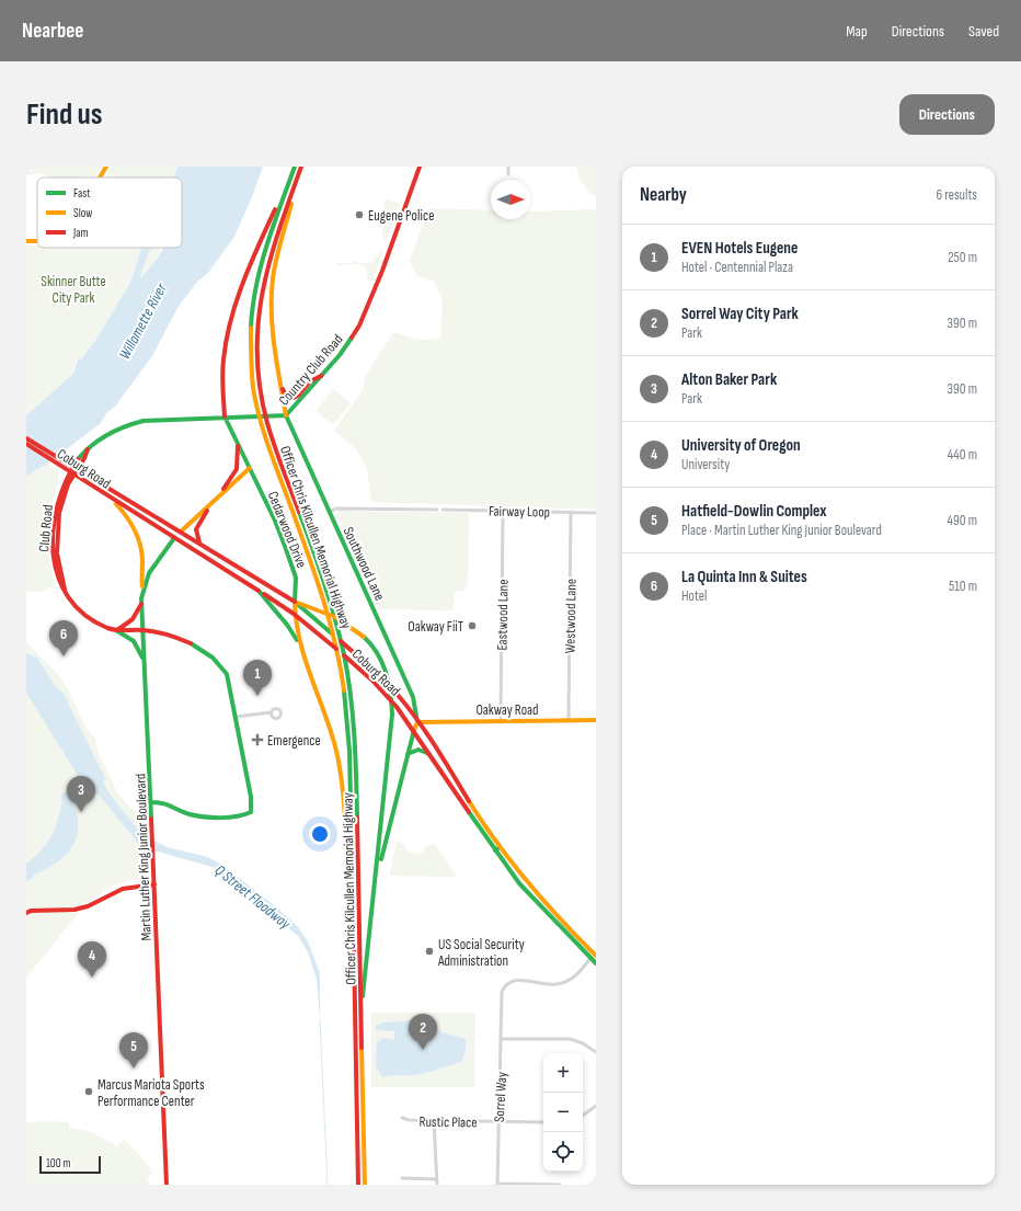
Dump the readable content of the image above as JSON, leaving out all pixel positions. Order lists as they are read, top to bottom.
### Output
{
  "streets": {
    "main road": [
      "Country Club Road",
      "Coburg Road",
      "Club Road",
      "Cedarwood Drive",
      "Officer Chris Kilcullen Memorial Highway",
      "Southwood Lane",
      "Oakway Road",
      "Martin Luther King Junior Boulevard"
    ],
    "street": [
      "Fairway Loop",
      "Eastwood Lane",
      "Westwood Lane",
      "Sorrel Way",
      "Rustic Place"
    ]
  },
  "crossings": [
    ["Country Club Road", "Club Road"],
    ["Country Club Road", "Southwood Lane"],
    ["Coburg Road", "Cedarwood Drive"],
    ["Coburg Road", "Southwood Lane"],
    ["Coburg Road", "Oakway Road"],
    ["Coburg Road", "Martin Luther King Junior Boulevard"],
    ["Coburg Road", "Sorrel Way"],
    ["Fairway Loop", "Eastwood Lane"],
    ["Fairway Loop", "Westwood Lane"],
    ["Club Road", "Martin Luther King Junior Boulevard"],
    ["Cedarwood Drive", "Officer Chris Kilcullen Memorial Highway"],
    ["Officer Chris Kilcullen Memorial Highway", "Southwood Lane"],
    ["Southwood Lane", "Oakway Road"],
    ["Eastwood Lane", "Oakway Road"],
    ["Westwood Lane", "Oakway Road"],
    ["Sorrel Way", "Rustic Place"]
  ],
  "water": ["Willamette River", "Q Street Floodway"],
  "parks": ["Skinner Butte City Park"],
  "places": {
    "other": [
      "Eugene Police",
      "Oakway FiiT",
      "US Social Security Administration",
      "Marcus Mariota Sports Performance Center"
    ],
    "health": ["Emergence"]
  },
  "legend": ["Fast", "Slow", "Jam"],
  "scale_bar": "100 m",
  "north": "right",
  "page": {
    "header": "Nearbee",
    "nav": ["Map", "Directions", "Saved"],
    "buttons": "Directions",
    "title": "Find us",
    "heading": ["Nearby", "6 results"],
    "list": [
      {
        "mark": "1",
        "name": "EVEN Hotels Eugene",
        "note": "Hotel · Centennial Plaza",
        "value": "250 m"
      },
      {
        "mark": "2",
        "name": "Sorrel Way City Park",
        "note": "Park",
        "value": "390 m"
      },
      {
        "mark": "3",
        "name": "Alton Baker Park",
        "note": "Park",
        "value": "390 m"
      },
      {
        "mark": "4",
        "name": "University of Oregon",
        "note": "University",
        "value": "440 m"
      },
      {
        "mark": "5",
        "name": "Hatfield-Dowlin Complex",
        "note": "Place · Martin Luther King Junior Boulevard",
        "value": "490 m"
      },
      {
        "mark": "6",
        "name": "La Quinta Inn & Suites",
        "note": "Hotel",
        "value": "510 m"
      }
    ],
    "pins": [
      "6",
      "1",
      "3",
      "4",
      "2",
      "5"
    ],
    "map_buttons": ["+", "−"],
    "scale": "100 m"
  }
}
